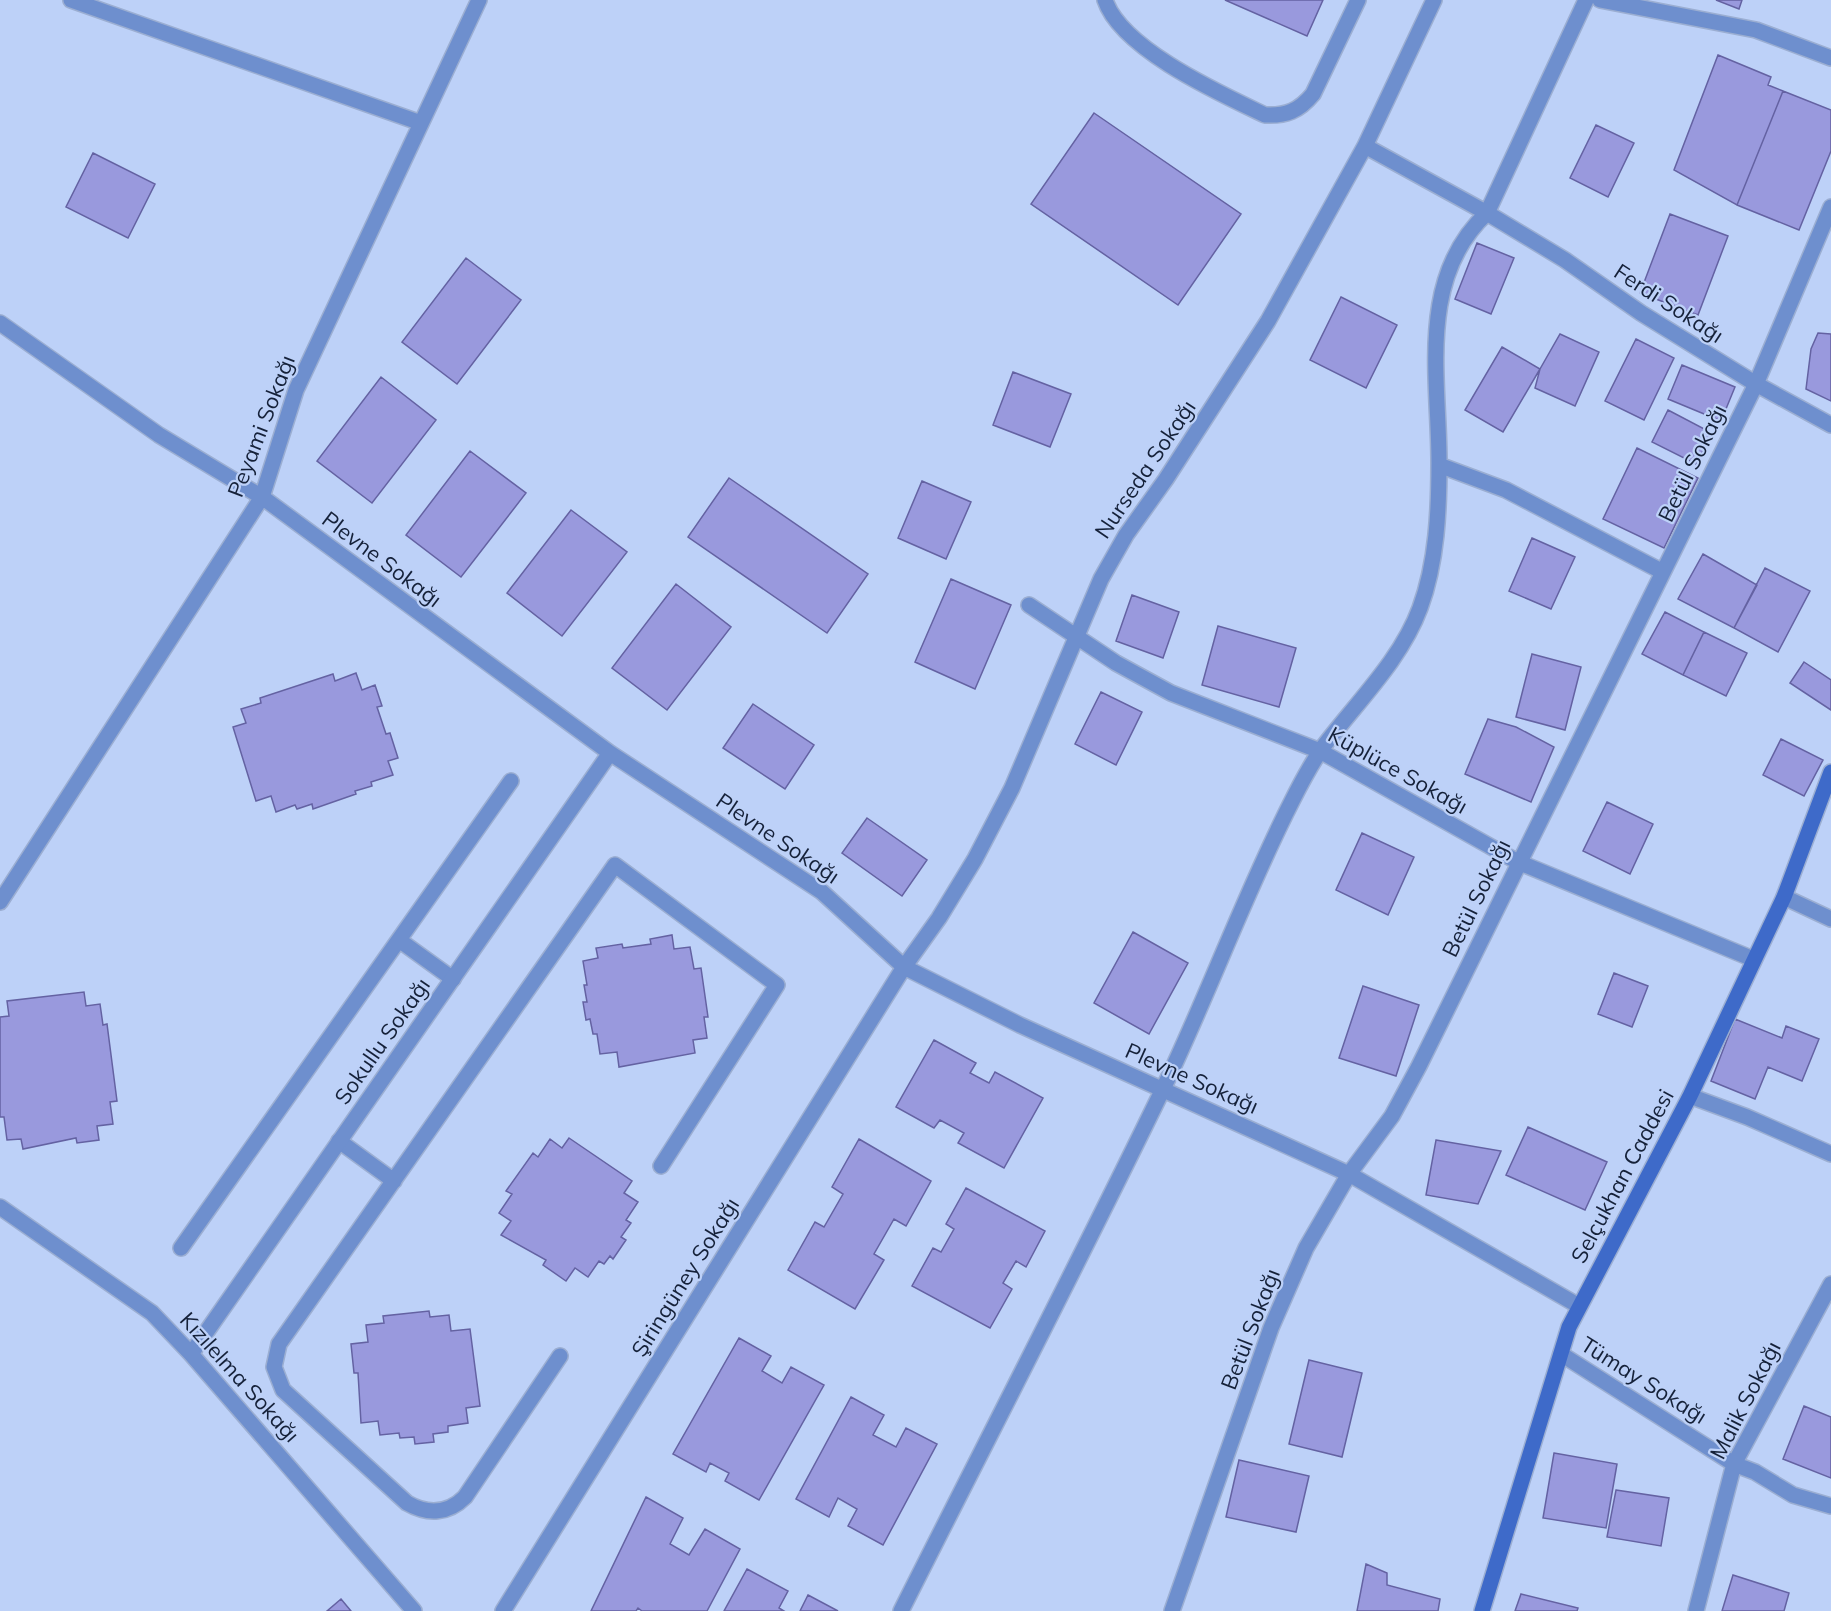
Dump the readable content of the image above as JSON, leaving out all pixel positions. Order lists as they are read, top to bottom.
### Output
{
  "streets": {
    "street": [
      "Ferdi Sokağı",
      "Peyami Sokağı",
      "Betül Sokağı",
      "Nurseda Sokağı",
      "Plevne Sokağı",
      "Küplüce Sokağı",
      "Sokullu Sokağı",
      "Selçukhan Caddesi",
      "Şiringüney Sokağı",
      "Kızılelma Sokağı",
      "Tümay Sokağı",
      "Malik Sokağı"
    ]
  },
  "crossings": [
    ["Ferdi Sokağı", "Betül Sokağı"],
    ["Ferdi Sokağı", "Nurseda Sokağı"],
    ["Peyami Sokağı", "Plevne Sokağı"],
    ["Betül Sokağı", "Plevne Sokağı"],
    ["Betül Sokağı", "Küplüce Sokağı"],
    ["Nurseda Sokağı", "Plevne Sokağı"],
    ["Nurseda Sokağı", "Küplüce Sokağı"],
    ["Nurseda Sokağı", "Şiringüney Sokağı"],
    ["Plevne Sokağı", "Sokullu Sokağı"],
    ["Plevne Sokağı", "Selçukhan Caddesi"],
    ["Plevne Sokağı", "Şiringüney Sokağı"],
    ["Küplüce Sokağı", "Selçukhan Caddesi"],
    ["Sokullu Sokağı", "Kızılelma Sokağı"],
    ["Selçukhan Caddesi", "Tümay Sokağı"],
    ["Tümay Sokağı", "Malik Sokağı"]
  ]
}
